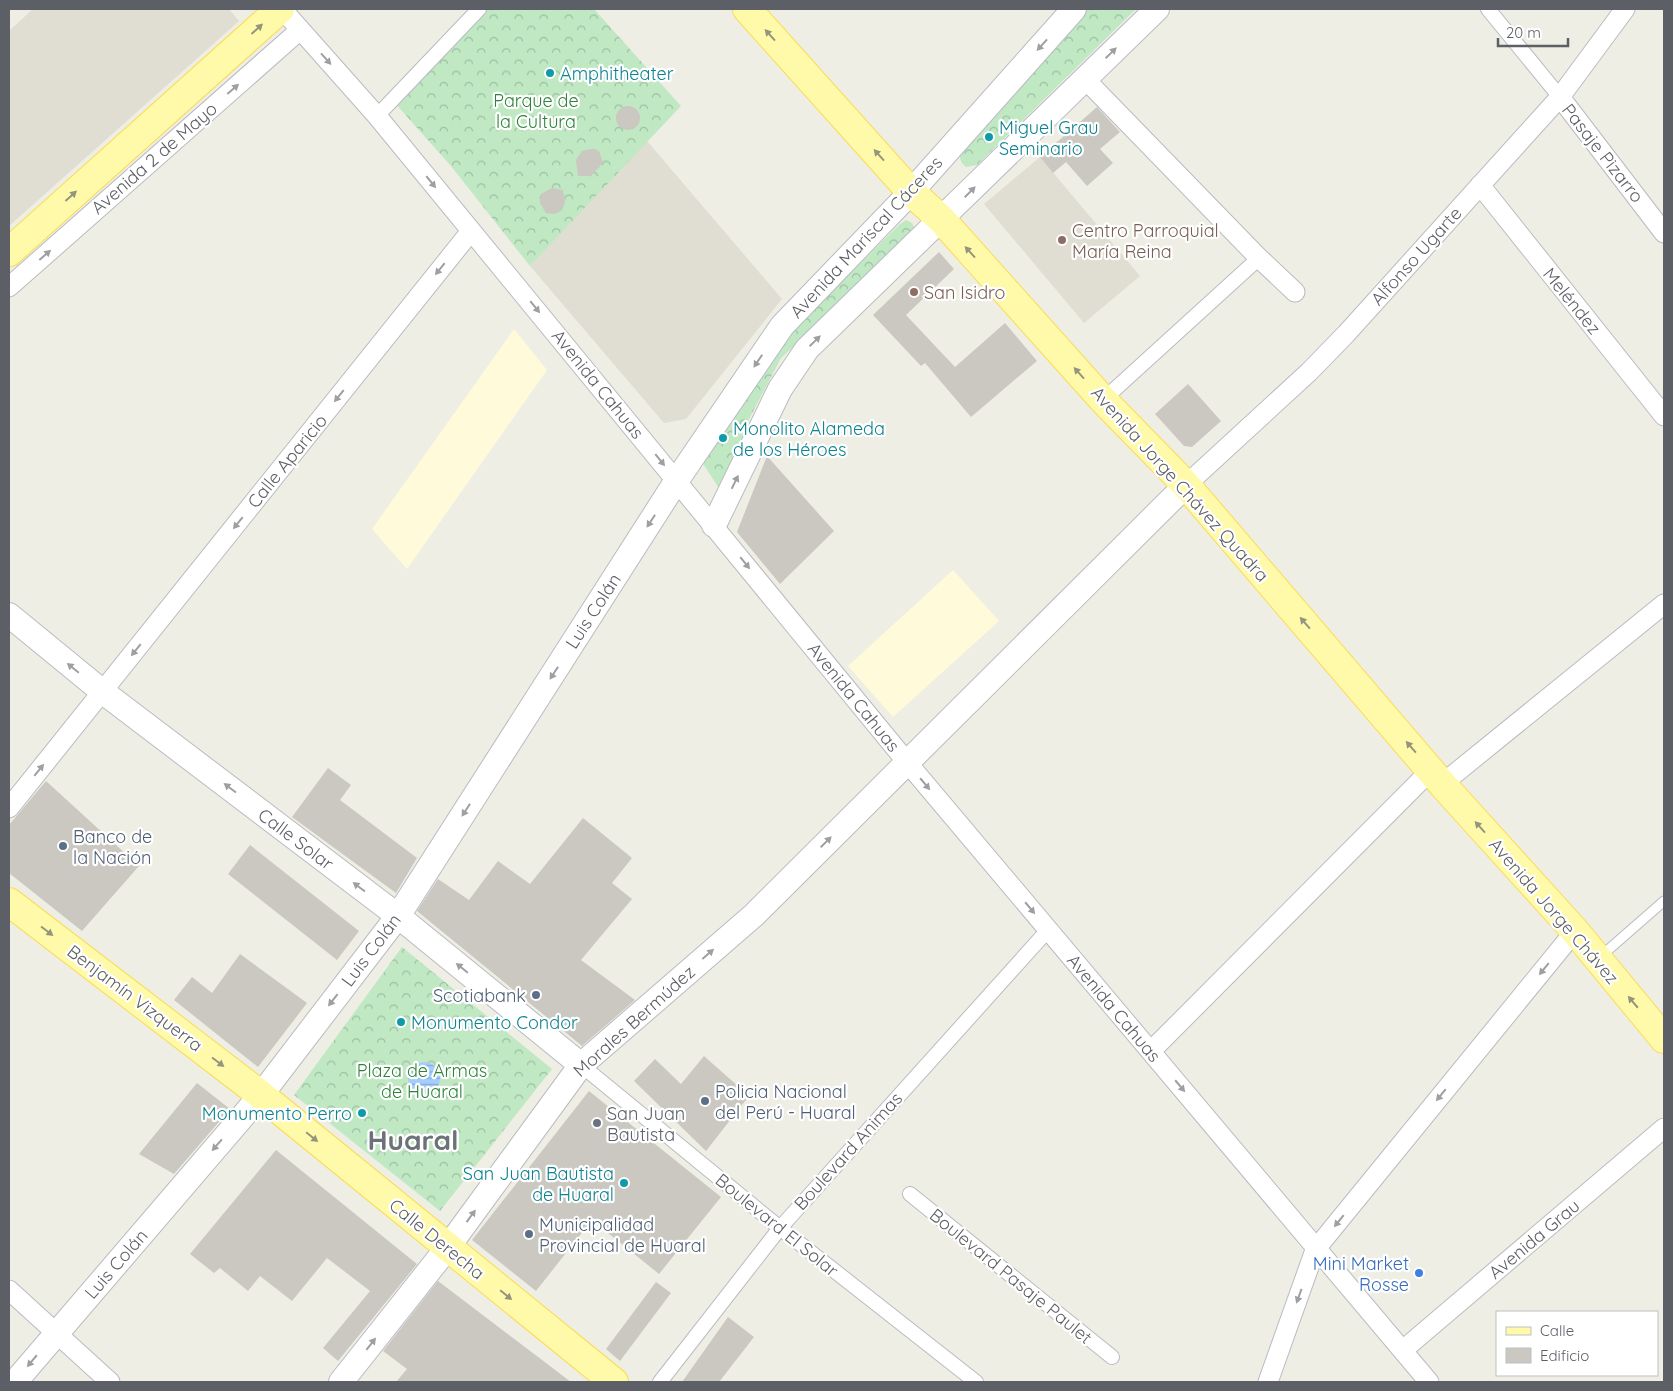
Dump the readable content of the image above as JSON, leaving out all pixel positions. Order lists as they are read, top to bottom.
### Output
{
  "streets": {
    "main road": [
      "Avenida 2 de Mayo",
      "Avenida Jorge Chávez Quadra",
      "Avenida Jorge Chávez",
      "Benjamín Vizquerra",
      "Calle Derecha"
    ],
    "street": [
      "Pasaje Pizarro",
      "Avenida Mariscal Cáceres",
      "Alfonso Ugarte",
      "Meléndez",
      "Avenida Cahuas",
      "Calle Aparicio",
      "Luis Colán",
      "Calle Solar",
      "Morales Bermúdez",
      "Boulevard Animas",
      "Boulevard El Solar",
      "Avenida Grau",
      "Boulevard Pasaje Paulet"
    ]
  },
  "crossings": [
    ["Pasaje Pizarro", "Alfonso Ugarte"],
    ["Avenida 2 de Mayo", "Avenida Cahuas"],
    ["Avenida Mariscal Cáceres", "Avenida Cahuas"],
    ["Avenida Mariscal Cáceres", "Avenida Jorge Chávez Quadra"],
    ["Avenida Mariscal Cáceres", "Luis Colán"],
    ["Alfonso Ugarte", "Meléndez"],
    ["Alfonso Ugarte", "Avenida Jorge Chávez Quadra"],
    ["Alfonso Ugarte", "Morales Bermúdez"],
    ["Avenida Cahuas", "Calle Aparicio"],
    ["Avenida Cahuas", "Luis Colán"],
    ["Avenida Cahuas", "Morales Bermúdez"],
    ["Avenida Cahuas", "Boulevard Animas"],
    ["Avenida Cahuas", "Avenida Grau"],
    ["Calle Aparicio", "Calle Solar"],
    ["Avenida Jorge Chávez Quadra", "Avenida Jorge Chávez"],
    ["Avenida Jorge Chávez Quadra", "Morales Bermúdez"],
    ["Luis Colán", "Calle Solar"],
    ["Luis Colán", "Benjamín Vizquerra"],
    ["Luis Colán", "Calle Derecha"],
    ["Calle Solar", "Morales Bermúdez"],
    ["Calle Solar", "Boulevard El Solar"],
    ["Benjamín Vizquerra", "Calle Derecha"],
    ["Morales Bermúdez", "Boulevard El Solar"],
    ["Morales Bermúdez", "Calle Derecha"],
    ["Boulevard Animas", "Boulevard El Solar"]
  ],
  "one_way": [
    "Avenida 2 de Mayo",
    "Avenida Cahuas",
    "Avenida Jorge Chávez Quadra",
    "Luis Colán",
    "Calle Solar",
    "Avenida Jorge Chávez",
    "Benjamín Vizquerra",
    "Morales Bermúdez",
    "Calle Derecha"
  ],
  "districts": ["Huaral"],
  "parks": ["Parque de la Cultura", "Plaza de Armas de Huaral"],
  "places": [
    "Amphitheater",
    "Miguel Grau Seminario",
    "Centro Parroquial María Reina",
    "San Isidro",
    "Monolito Alameda de los Héroes",
    "Banco de la Nación",
    "Scotiabank",
    "Monumento Condor",
    "Policia Nacional del Perú - Huaral",
    "Monumento Perro",
    "San Juan Bautista",
    "San Juan Bautista de Huaral",
    "Municipalidad Provincial de Huaral",
    "Mini Market Rosse"
  ],
  "legend": ["Calle", "Edificio"],
  "scale_bar": "20 m"
}
